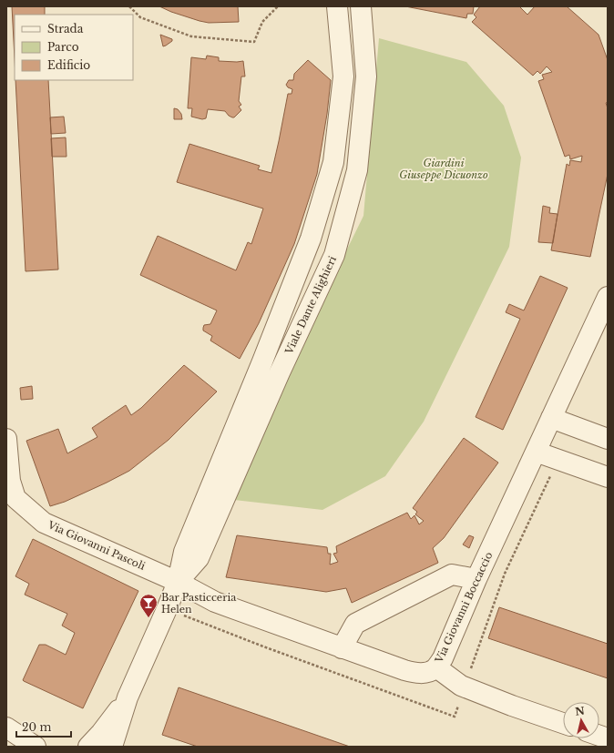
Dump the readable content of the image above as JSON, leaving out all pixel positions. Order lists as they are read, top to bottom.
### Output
{
  "streets": {
    "street": ["Viale Dante Alighieri", "Via Giovanni Pascoli", "Via Giovanni Boccaccio"]
  },
  "crossings": [
    ["Viale Dante Alighieri", "Via Giovanni Pascoli"],
    ["Viale Dante Alighieri", "Via Giovanni Boccaccio"],
    ["Via Giovanni Pascoli", "Via Giovanni Boccaccio"]
  ],
  "parks": ["Giardini Giuseppe Dicuonzo"],
  "places": {
    "bar": ["Bar Pasticceria Helen"]
  },
  "legend": ["Strada", "Parco", "Edificio"],
  "scale_bar": "20 m",
  "north": "top"
}
